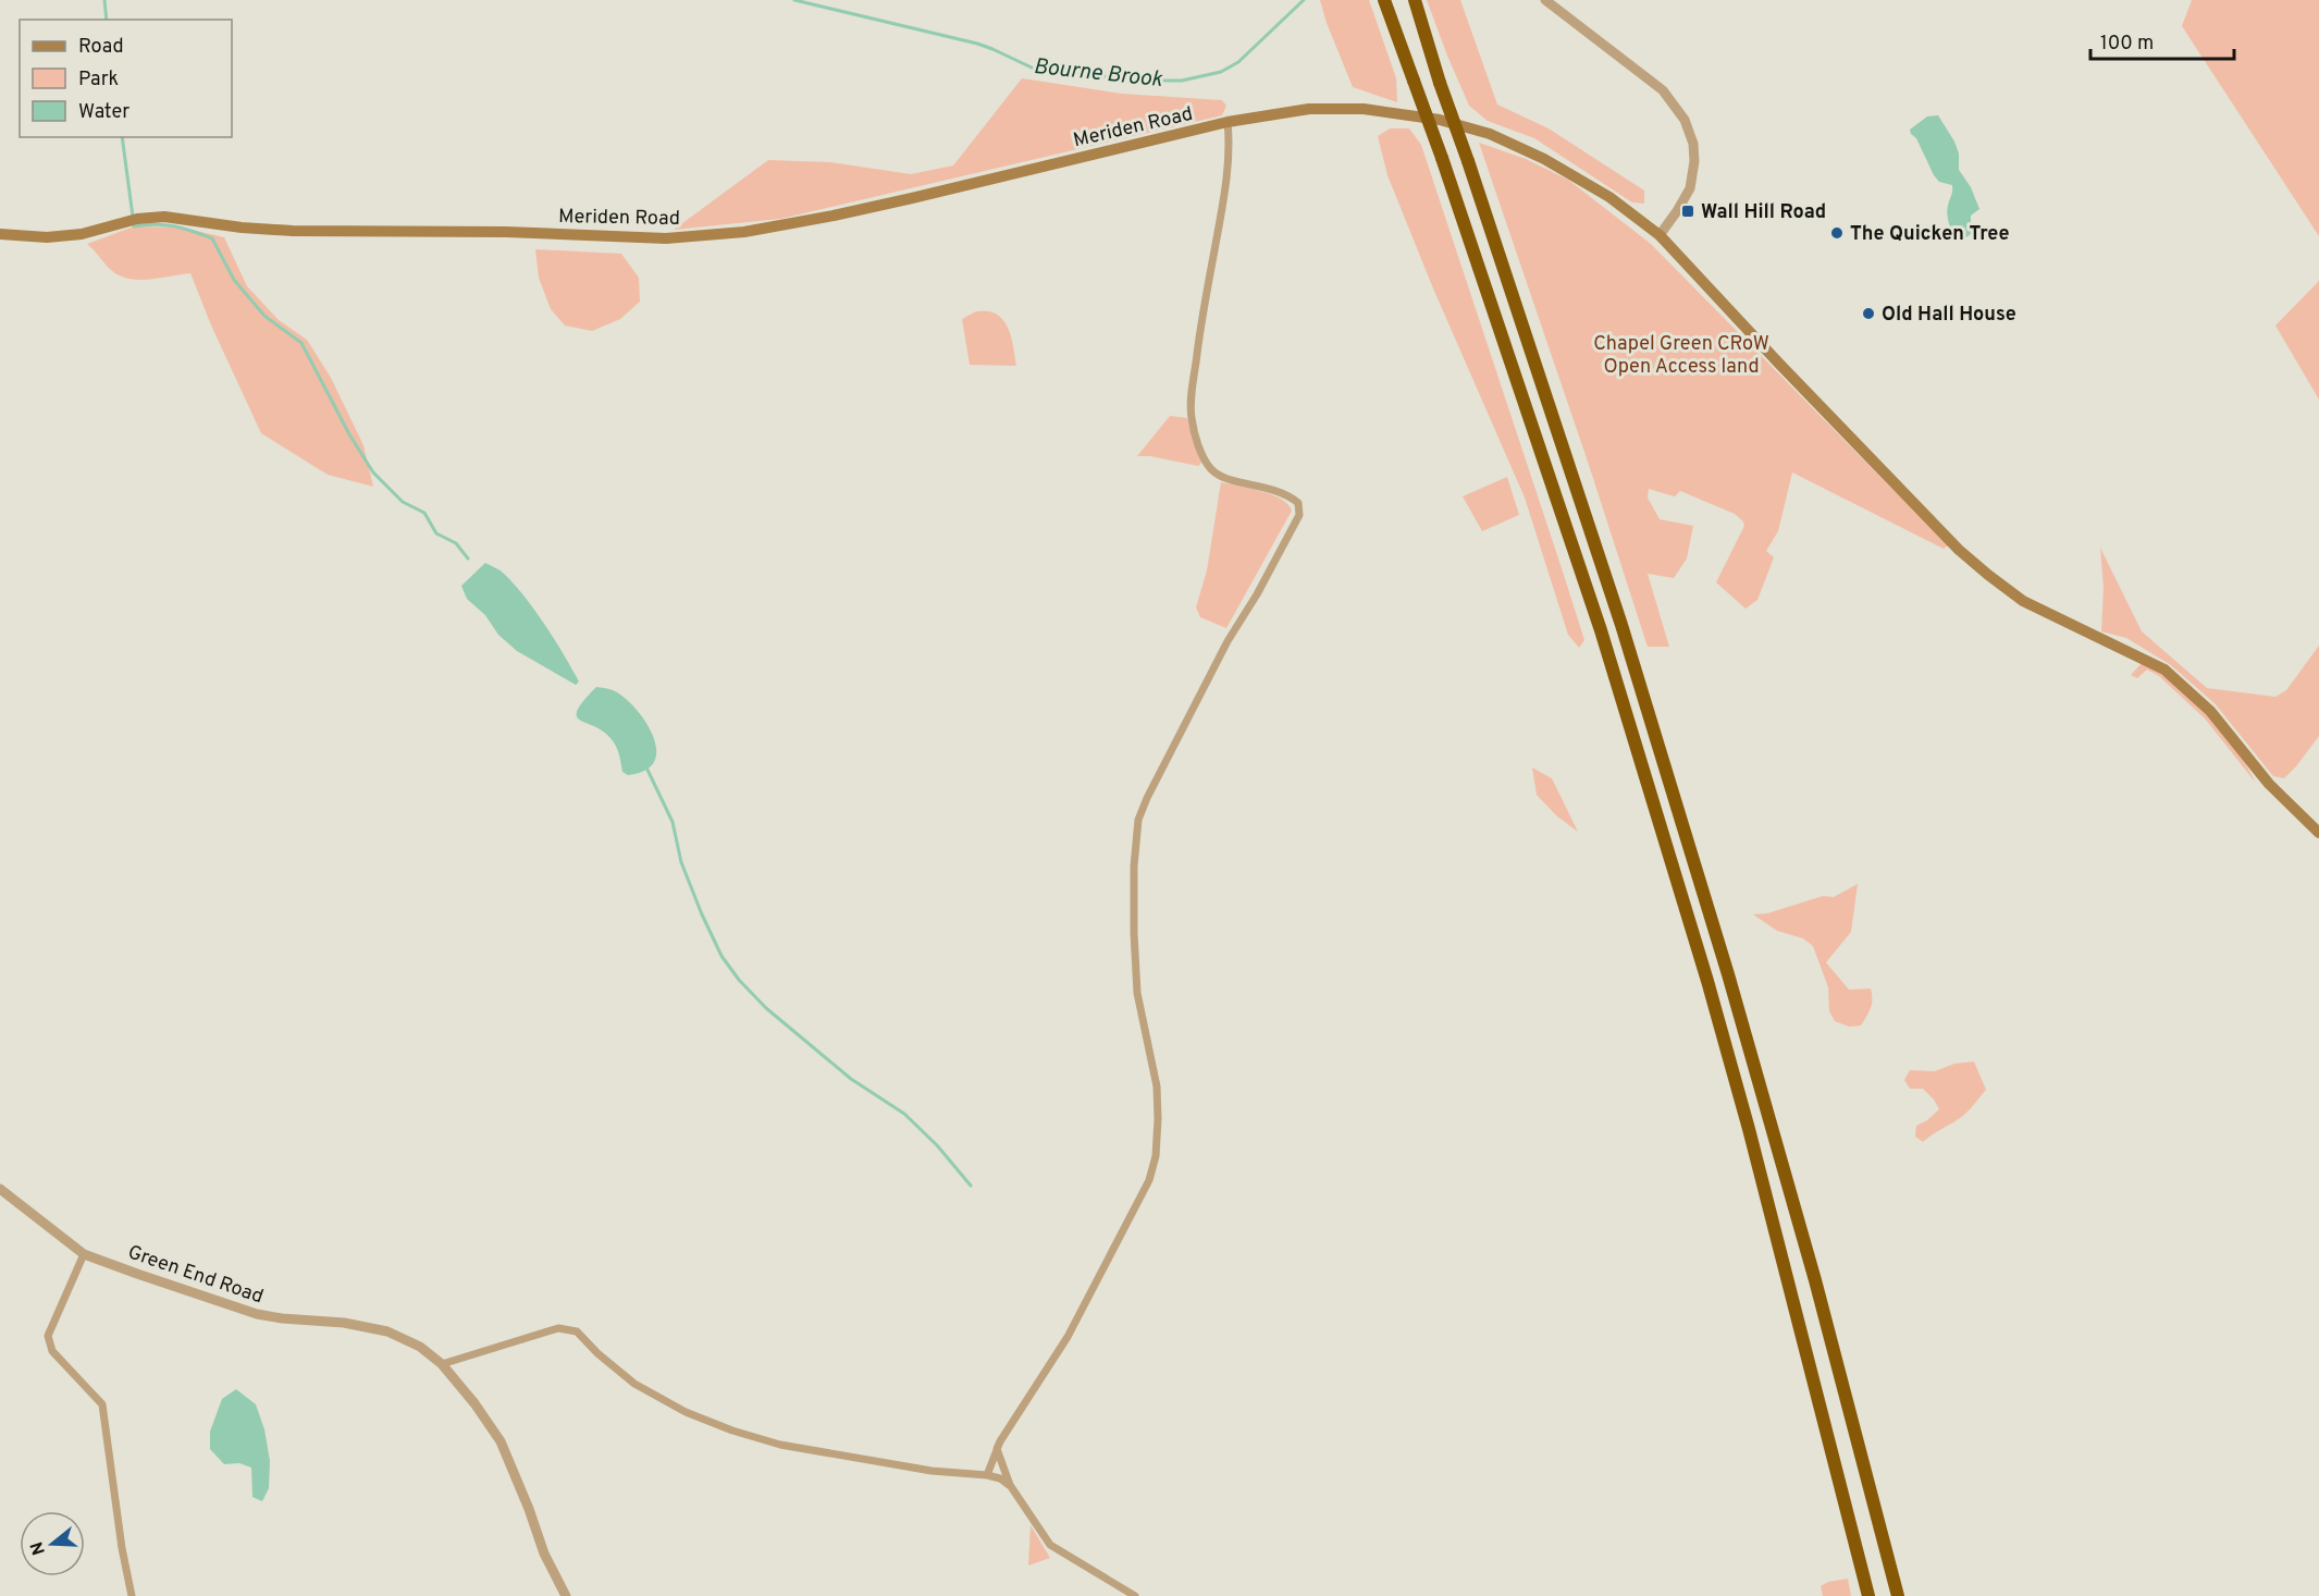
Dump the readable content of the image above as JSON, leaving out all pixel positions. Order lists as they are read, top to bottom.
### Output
{
  "streets": {
    "main road": ["Meriden Road"],
    "street": ["Green End Road"]
  },
  "water": ["Bourne Brook"],
  "parks": ["Chapel Green CRoW Open Access land"],
  "places": {
    "transit": ["Wall Hill Road"],
    "other": ["The Quicken Tree", "Old Hall House"]
  },
  "legend": ["Road", "Park", "Water"],
  "scale_bar": "100 m",
  "north": "left"
}
